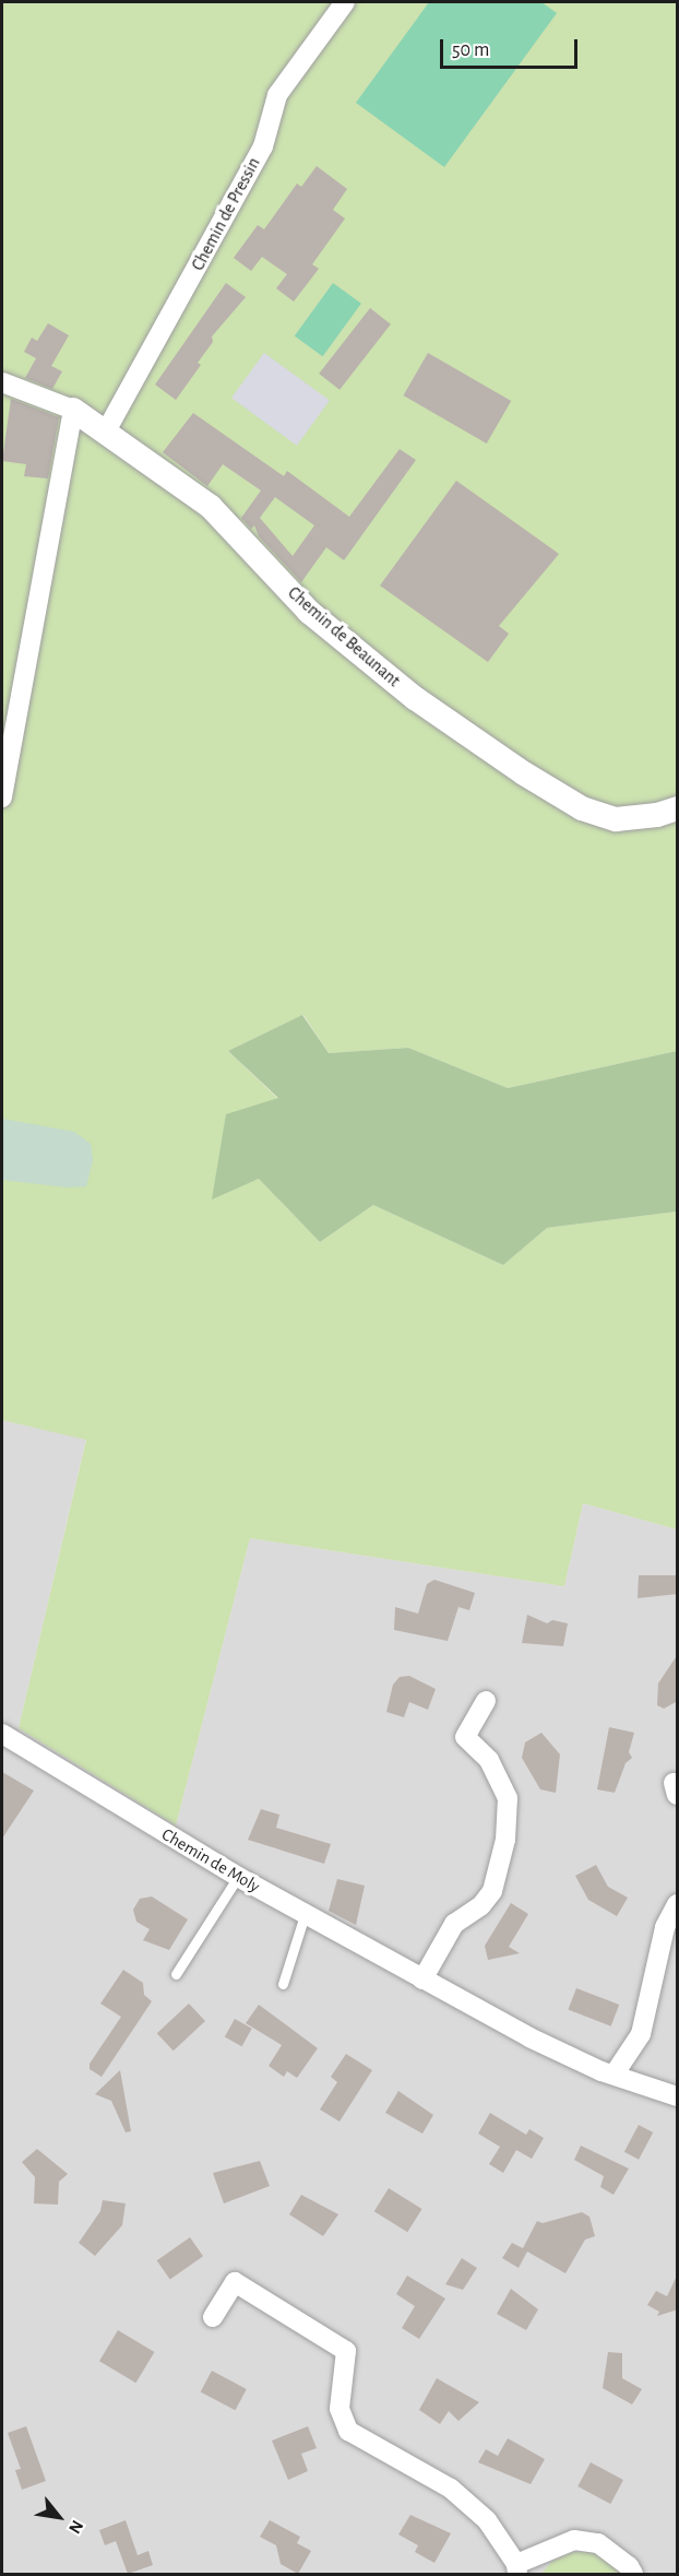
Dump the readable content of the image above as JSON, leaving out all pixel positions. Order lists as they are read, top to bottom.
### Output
{
  "streets": {
    "street": ["Chemin de Pressin", "Chemin de Beaunant", "Chemin de Moly"]
  },
  "crossings": [
    ["Chemin de Pressin", "Chemin de Beaunant"]
  ],
  "scale_bar": "50 m",
  "north": "bottom right"
}
